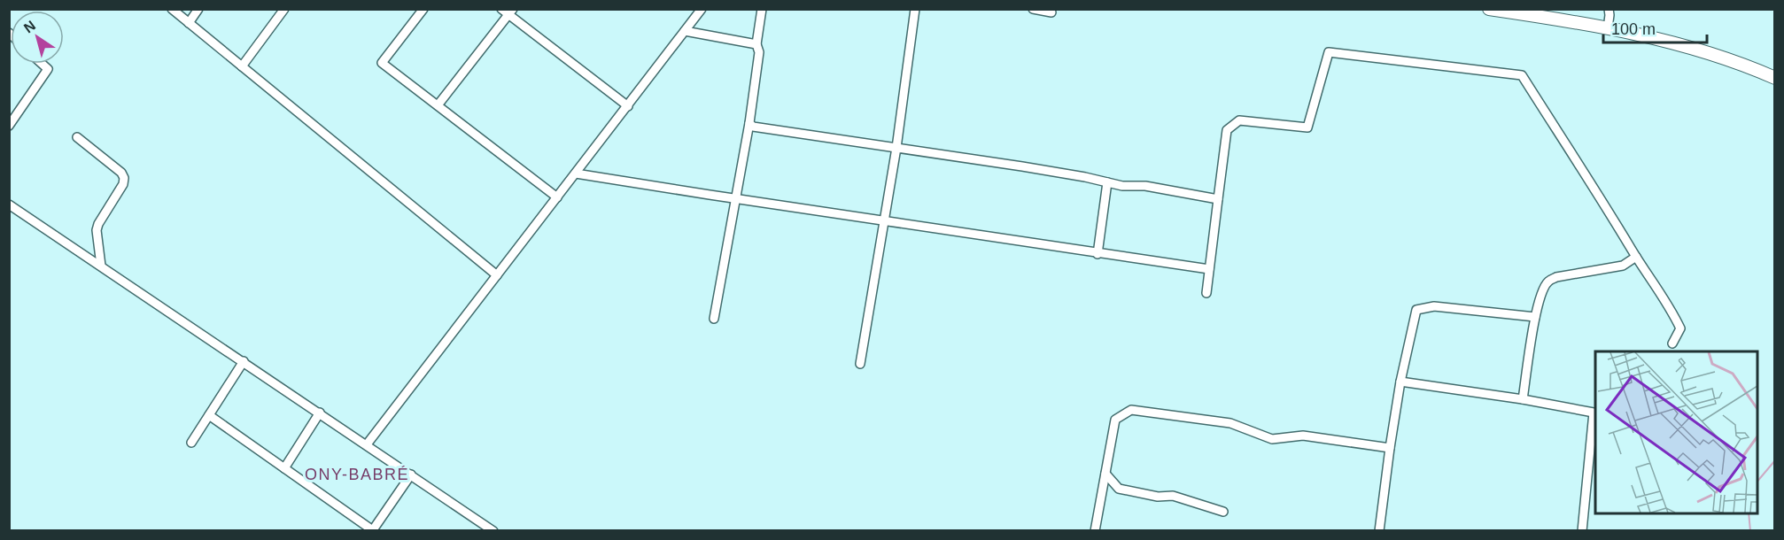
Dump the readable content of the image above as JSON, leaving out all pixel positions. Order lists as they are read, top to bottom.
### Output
{
  "districts": ["ONY-BABRÉ"],
  "scale_bar": "100 m",
  "north": "top left"
}
